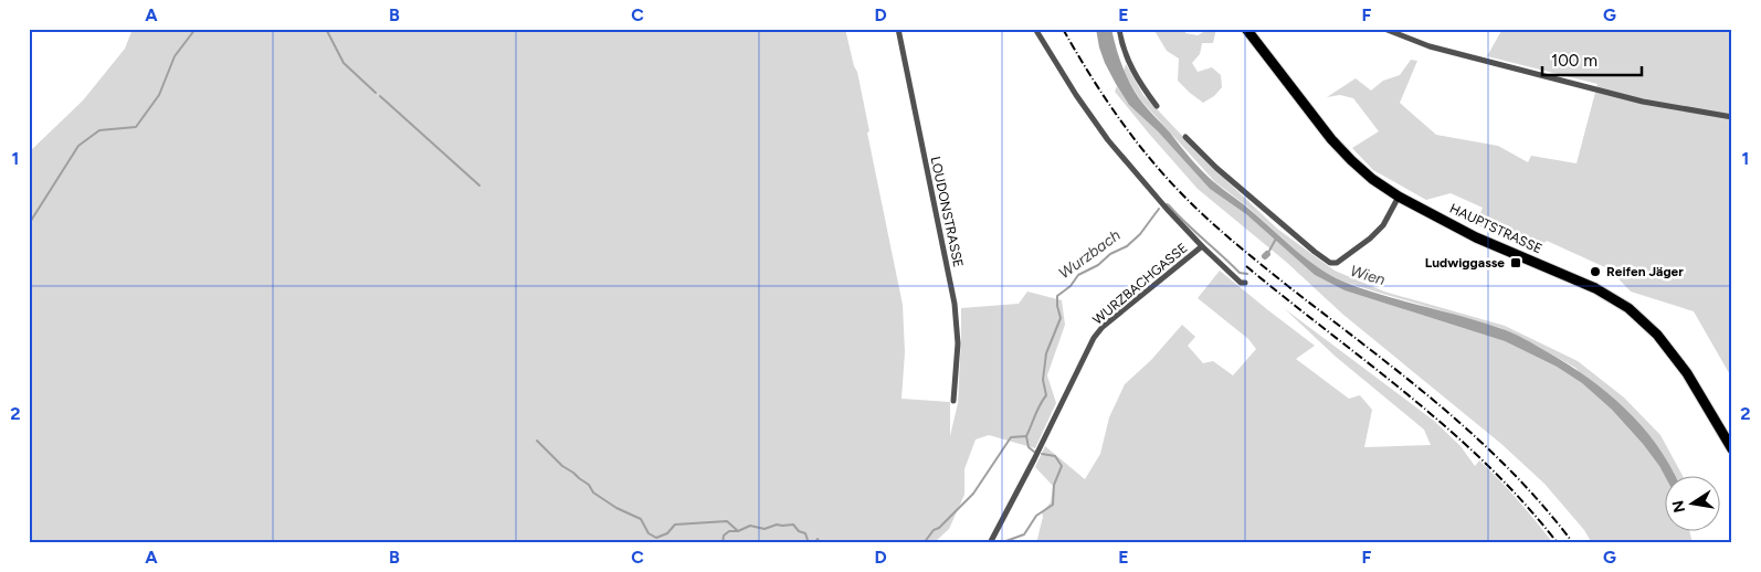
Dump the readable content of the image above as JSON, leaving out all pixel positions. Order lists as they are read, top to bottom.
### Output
{
  "streets": {
    "main road": ["HAUPTSTRASSE"],
    "street": ["LOUDONSTRASSE", "WURZBACHGASSE"]
  },
  "water": ["Wurzbach", "Wien"],
  "places": {
    "transit": ["Ludwiggasse"],
    "other": ["Reifen Jäger"]
  },
  "scale_bar": "100 m",
  "north": "left",
  "grid": {
    "columns": [
      "A",
      "B",
      "C",
      "D",
      "E",
      "F",
      "G"
    ],
    "rows": ["1", "2"]
  }
}
